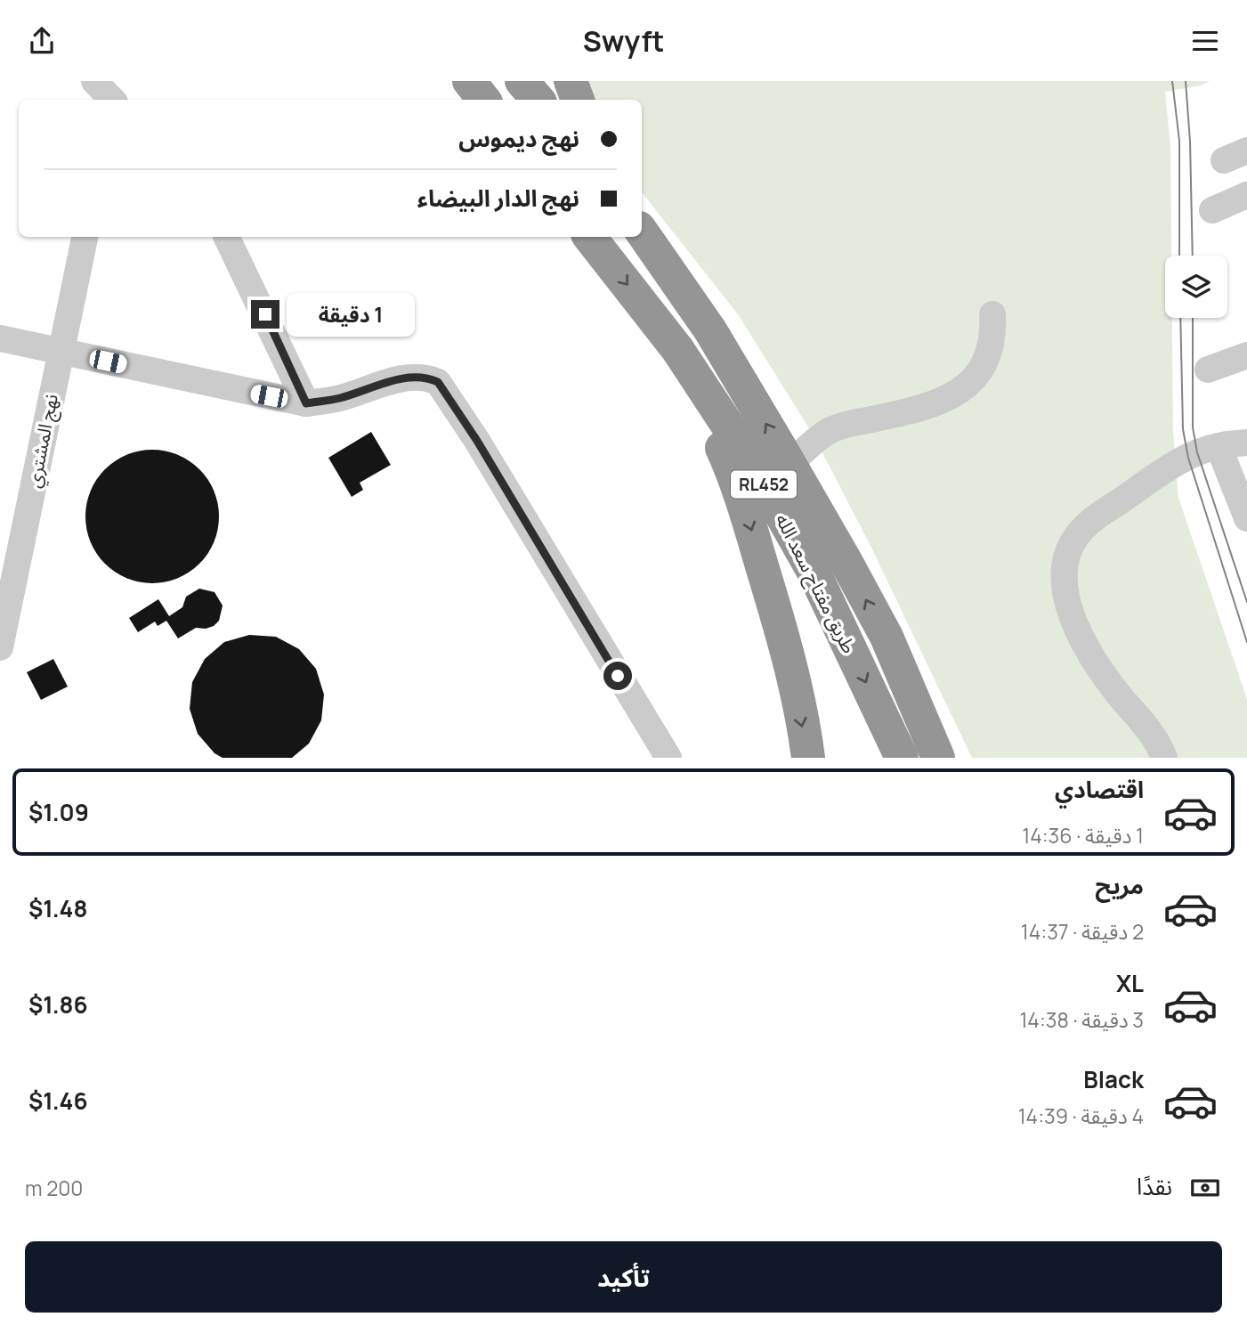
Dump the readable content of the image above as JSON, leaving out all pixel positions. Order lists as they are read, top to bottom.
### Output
{
  "streets": {
    "highway": ["RL452", "طريق مفتاح سعد الله"],
    "street": ["نهج المشتري"]
  },
  "page": {
    "header": "Swyft",
    "banner": ["نهج ديموس", "نهج الدار البيضاء"],
    "bubble": "1 دقيقة",
    "list": [
      {
        "name": "اقتصادي",
        "note": "1 دقيقة · 14:36",
        "value": "$1.09"
      },
      {
        "name": "مريح",
        "note": "2 دقيقة · 14:37",
        "value": "$1.48"
      },
      {
        "name": "XL",
        "note": "3 دقيقة · 14:38",
        "value": "$1.86"
      },
      {
        "name": "Black",
        "note": "4 دقيقة · 14:39",
        "value": "$1.46"
      }
    ],
    "pay": ["نقدًا", "200 m"],
    "buttons": "تأكيد"
  }
}
